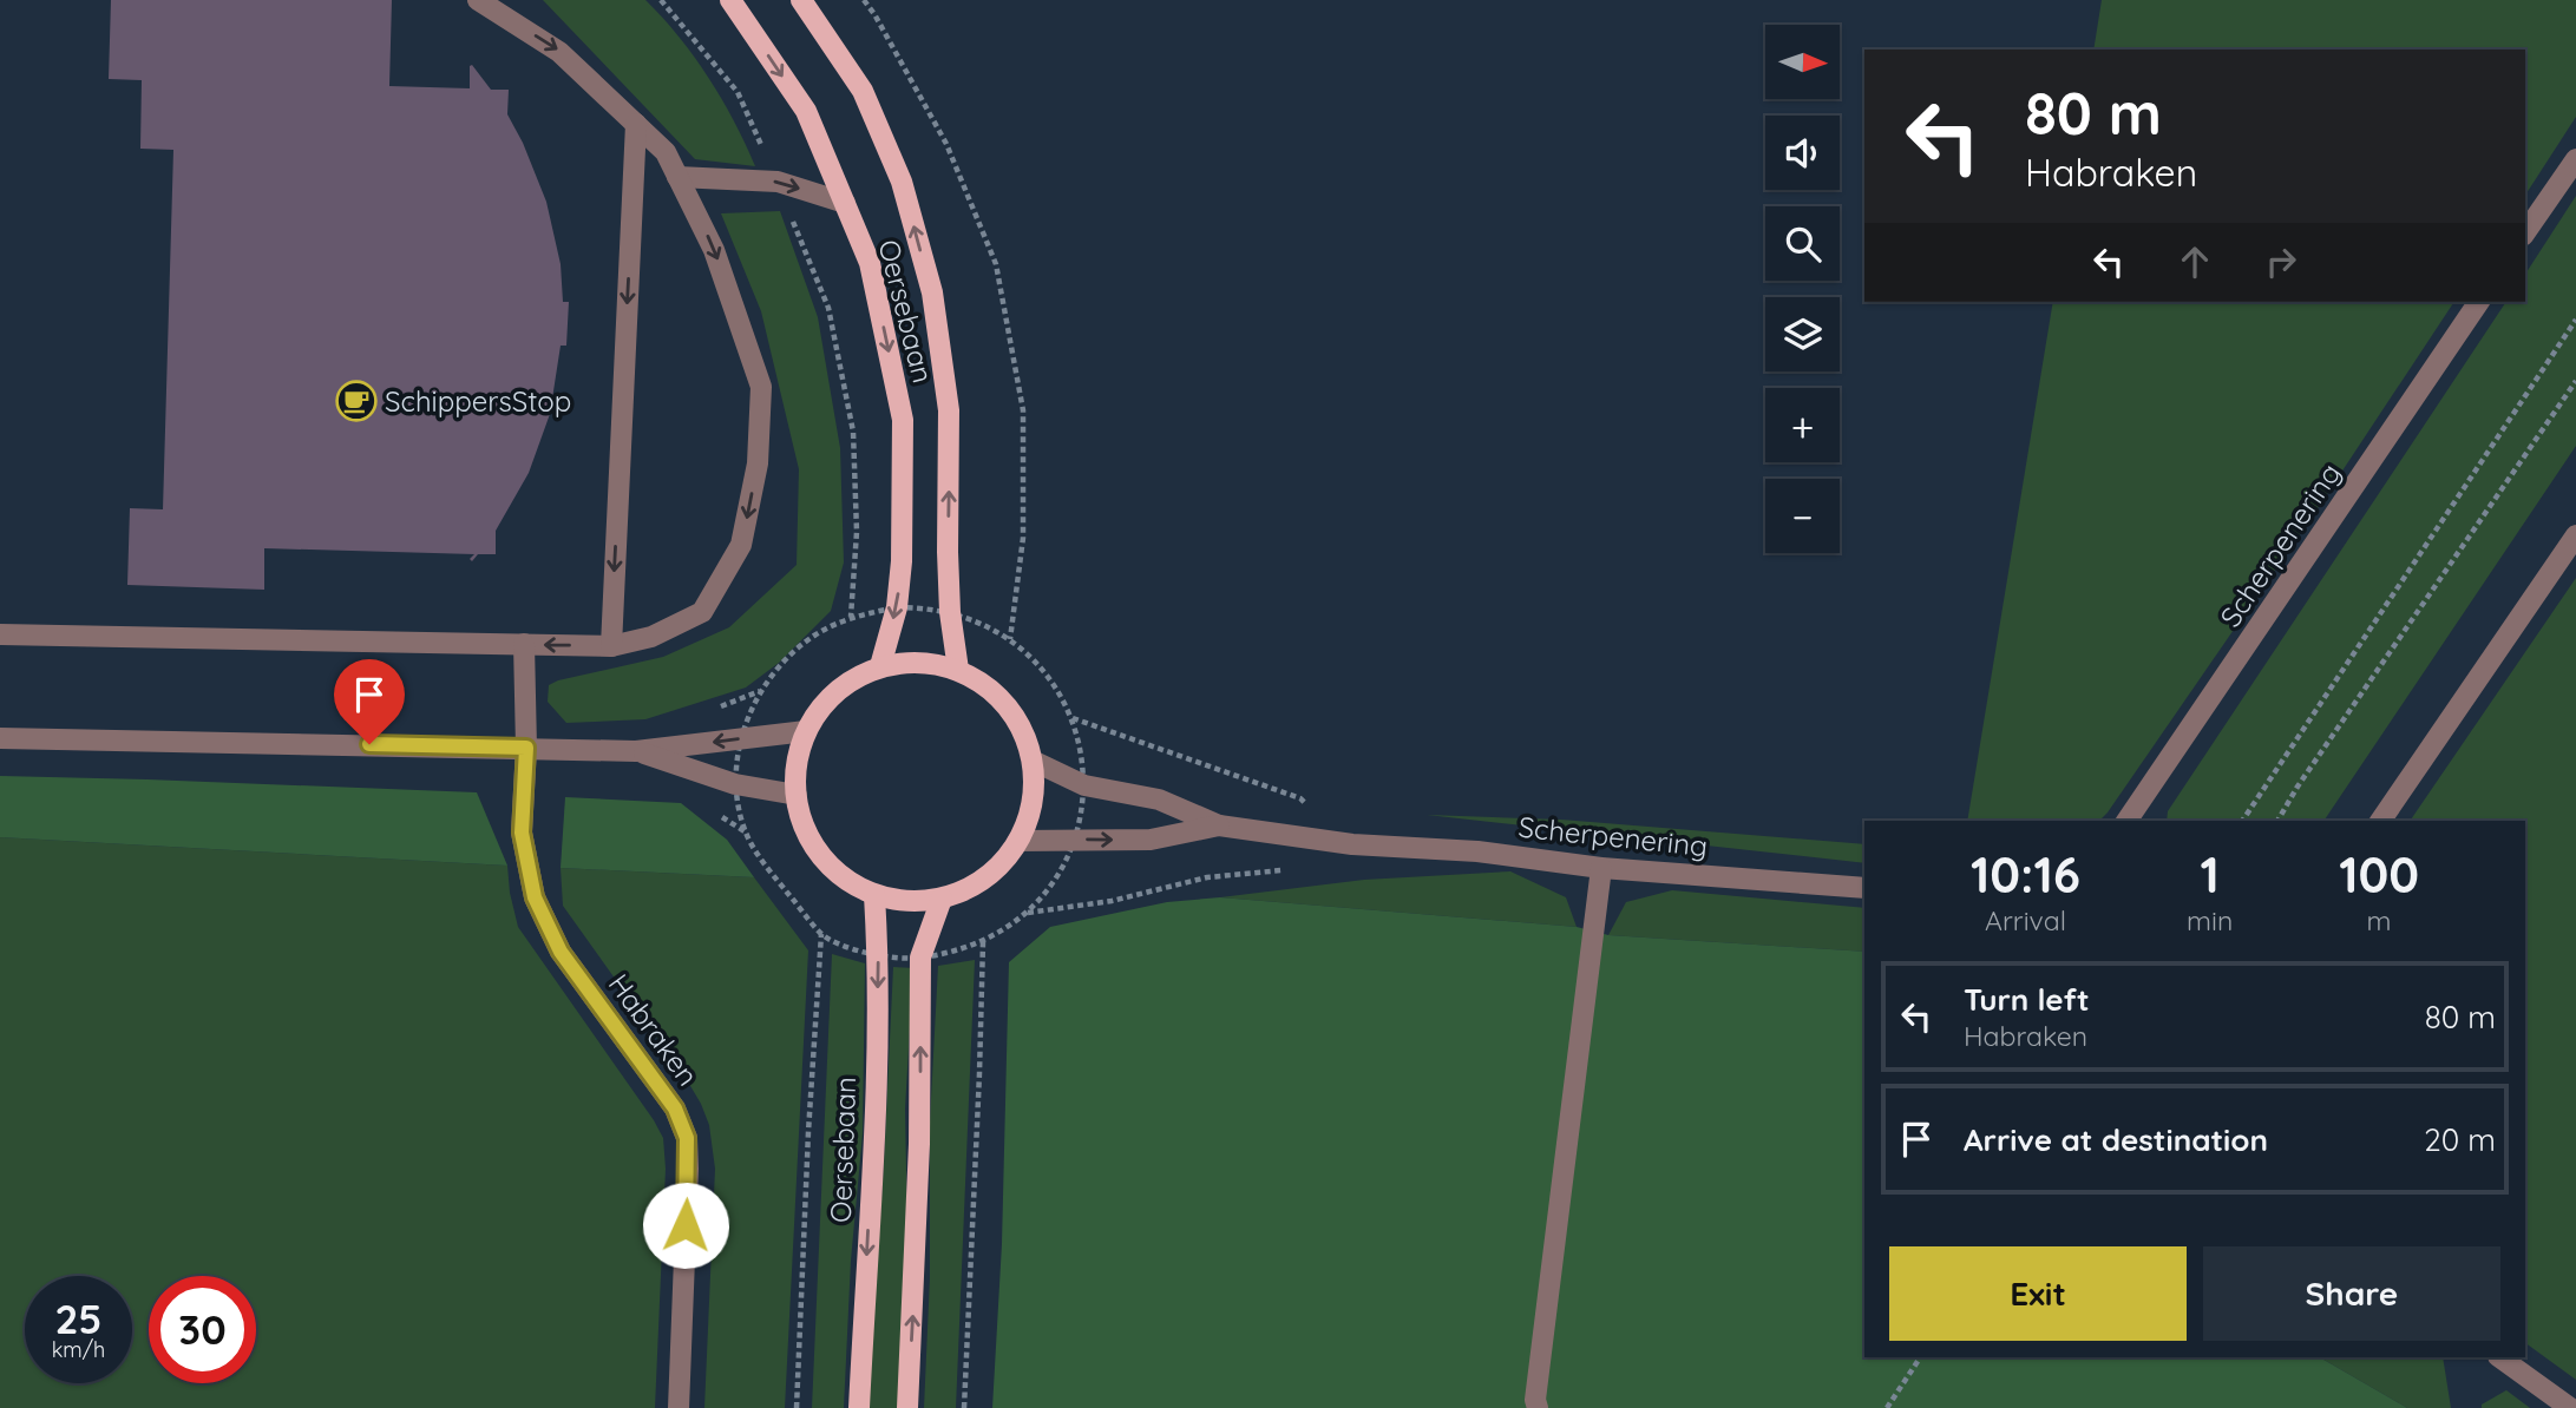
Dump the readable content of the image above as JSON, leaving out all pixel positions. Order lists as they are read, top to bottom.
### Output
{
  "streets": {
    "main road": ["Oersebaan"],
    "street": ["Scherpenering", "Habraken"]
  },
  "crossings": [
    ["Oersebaan", "Scherpenering"]
  ],
  "places": {
    "cafe": ["SchippersStop"]
  },
  "north": "right",
  "page": {
    "map_buttons": ["+", "−"],
    "turn": ["80 m", "Habraken"],
    "eta": [
      "10:16",
      "Arrival",
      "1",
      "min",
      "100",
      "m"
    ],
    "list": [
      {
        "name": "Turn left",
        "note": "Habraken",
        "value": "80 m"
      },
      {
        "name": "Arrive at destination",
        "value": "20 m"
      }
    ],
    "buttons": ["Exit", "Share"],
    "speed": "25 km/h",
    "limit": "30"
  }
}
